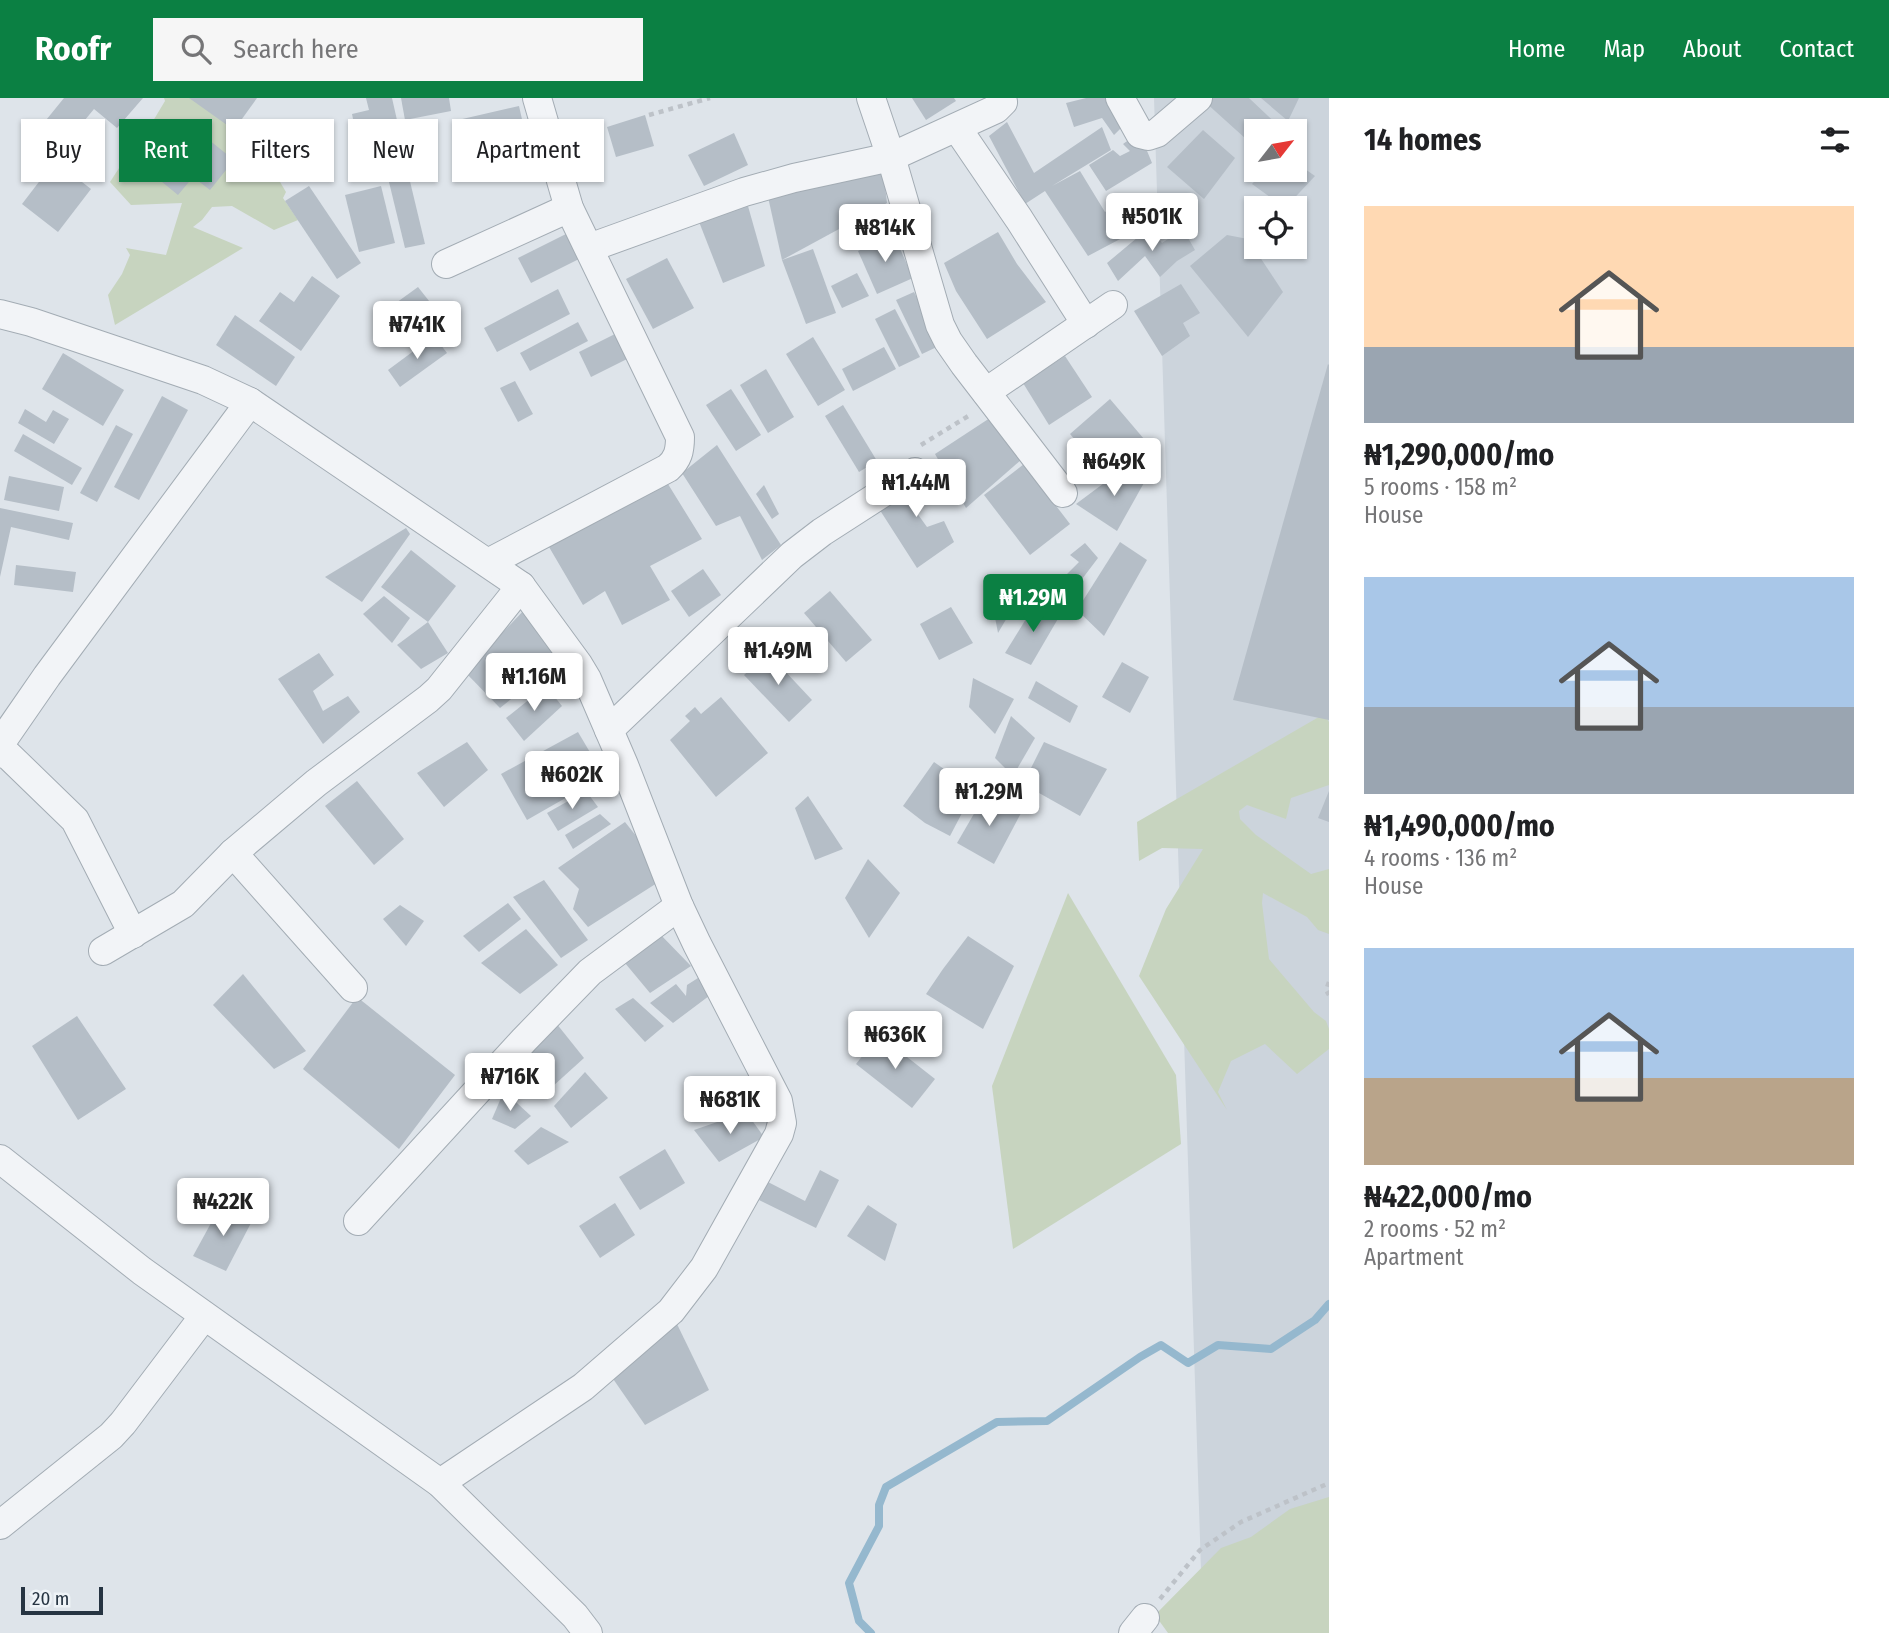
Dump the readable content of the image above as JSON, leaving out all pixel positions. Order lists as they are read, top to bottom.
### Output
{
  "scale_bar": "20 m",
  "north": "top right",
  "page": {
    "header": "Roofr",
    "search": "Search here",
    "nav": [
      "Home",
      "Map",
      "About",
      "Contact"
    ],
    "heading": "14 homes",
    "chip": [
      "Buy",
      "Rent",
      "Filters",
      "New",
      "Apartment"
    ],
    "list": [
      {
        "name": "₦1,290,000/mo",
        "note": "5 rooms · 158 m² · House"
      },
      {
        "name": "₦1,490,000/mo",
        "note": "4 rooms · 136 m² · House"
      },
      {
        "name": "₦422,000/mo",
        "note": "2 rooms · 52 m² · Apartment"
      }
    ],
    "price": [
      "₦501K",
      "₦814K",
      "₦741K",
      "₦649K",
      "₦1.44M",
      "₦1.29M",
      "₦1.49M",
      "₦1.16M",
      "₦602K",
      "₦1.29M",
      "₦636K",
      "₦716K",
      "₦681K",
      "₦422K"
    ],
    "scale": "20 m"
  }
}
